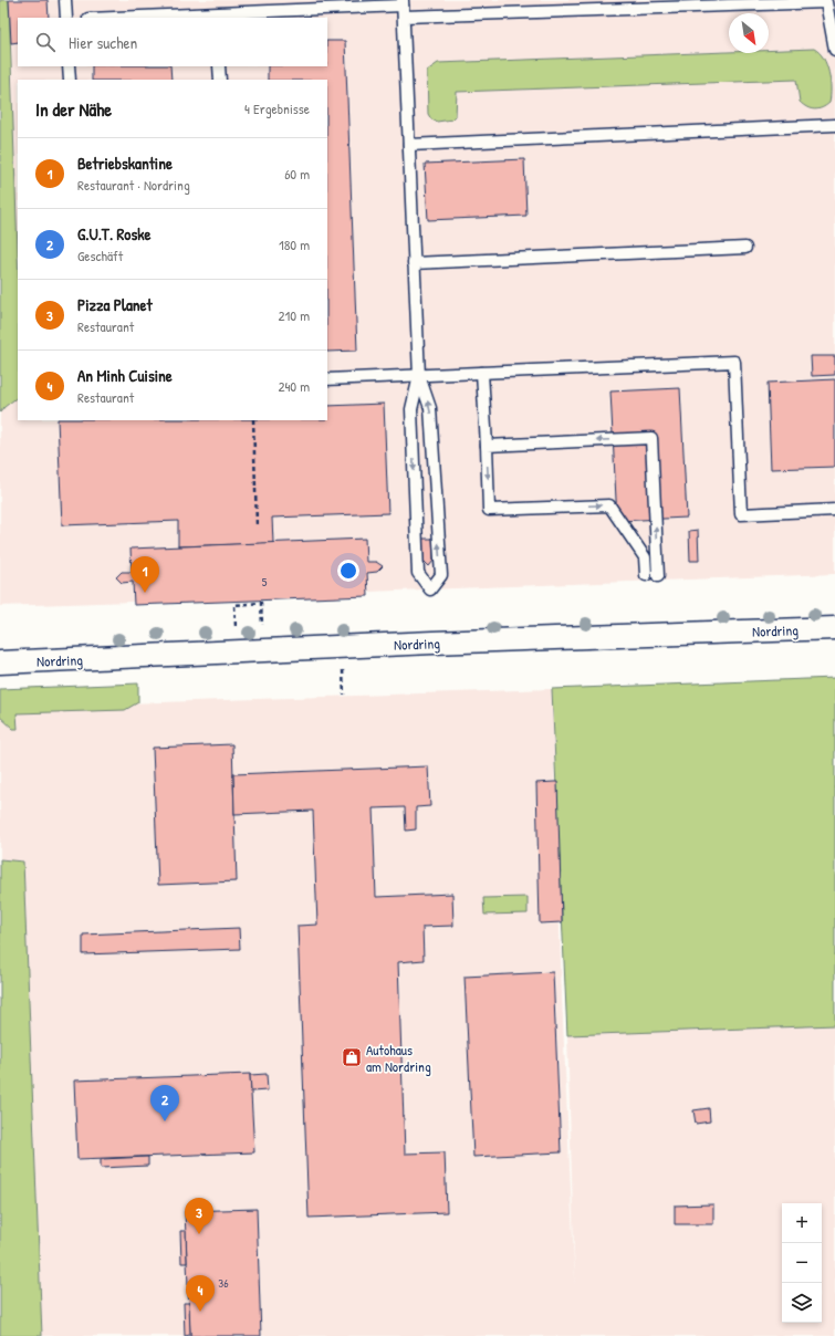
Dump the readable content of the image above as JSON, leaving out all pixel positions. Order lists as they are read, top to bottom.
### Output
{
  "streets": {
    "street": ["Nordring"]
  },
  "places": {
    "shop": ["Autohaus am Nordring"]
  },
  "house_numbers": ["5", "36"],
  "north": "bottom right",
  "page": {
    "search": "Hier suchen",
    "heading": ["In der Nähe", "4 Ergebnisse"],
    "list": [
      {
        "mark": "1",
        "name": "Betriebskantine",
        "note": "Restaurant · Nordring",
        "value": "60 m"
      },
      {
        "mark": "2",
        "name": "G.U.T. Roske",
        "note": "Geschäft",
        "value": "180 m"
      },
      {
        "mark": "3",
        "name": "Pizza Planet",
        "note": "Restaurant",
        "value": "210 m"
      },
      {
        "mark": "4",
        "name": "An Minh Cuisine",
        "note": "Restaurant",
        "value": "240 m"
      }
    ],
    "pins": [
      "1",
      "2",
      "3",
      "4"
    ],
    "map_buttons": ["+", "−"]
  }
}
